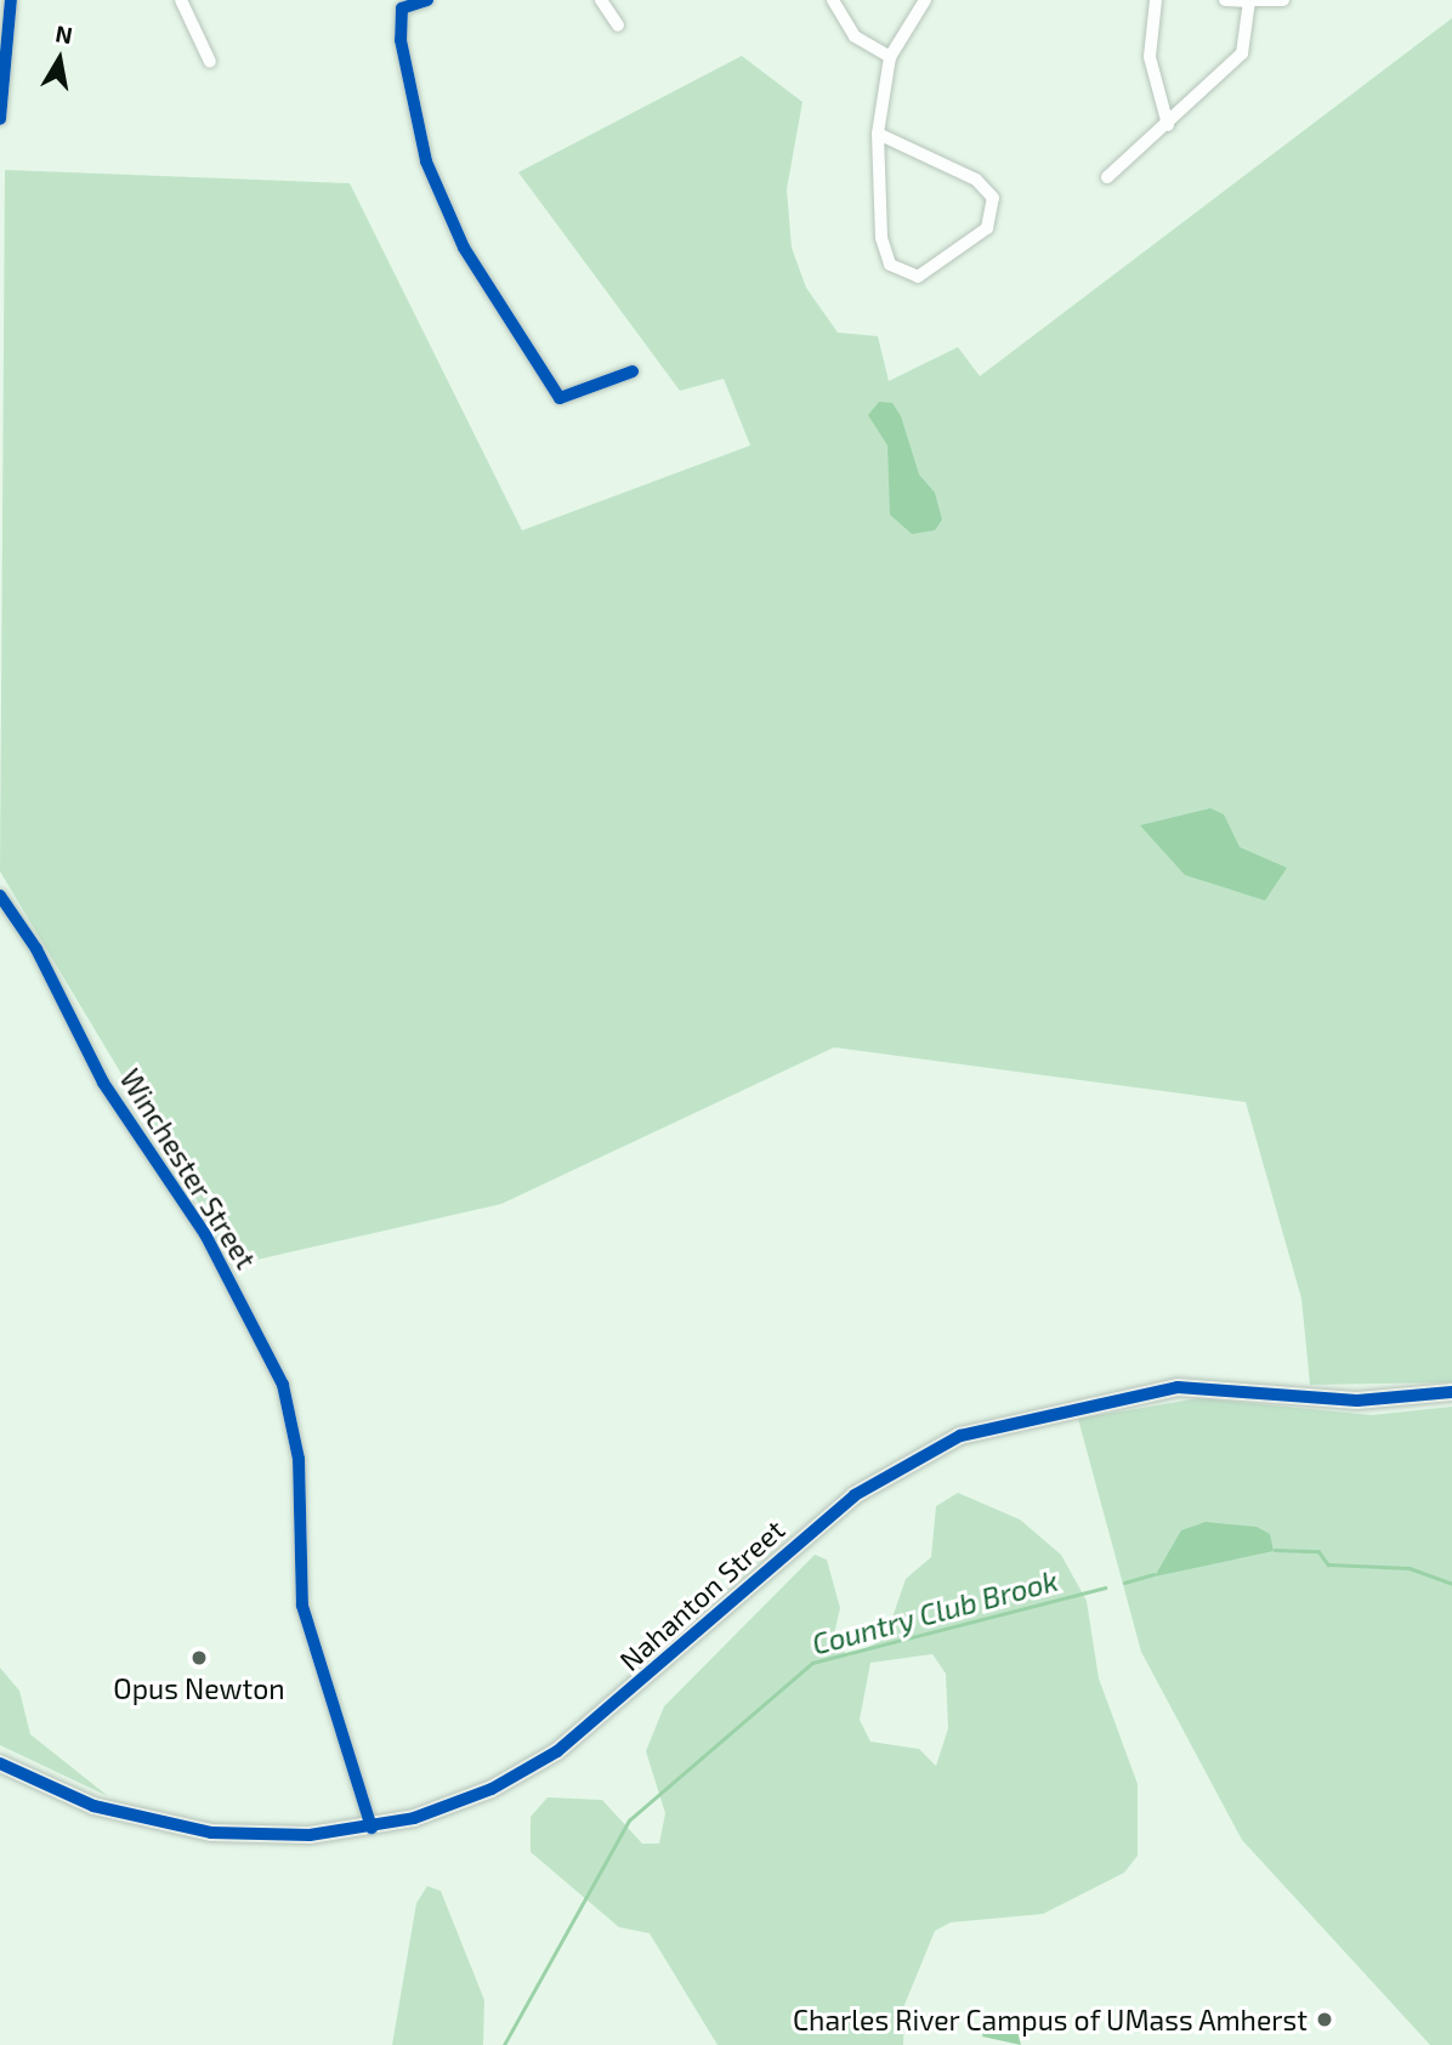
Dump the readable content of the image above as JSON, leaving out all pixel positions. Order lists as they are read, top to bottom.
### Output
{
  "streets": {
    "main road": ["Nahanton Street"],
    "street": ["Winchester Street"]
  },
  "crossings": [
    ["Winchester Street", "Nahanton Street"]
  ],
  "water": ["Country Club Brook"],
  "places": ["Opus Newton", "Charles River Campus of UMass Amherst"],
  "north": "top"
}
